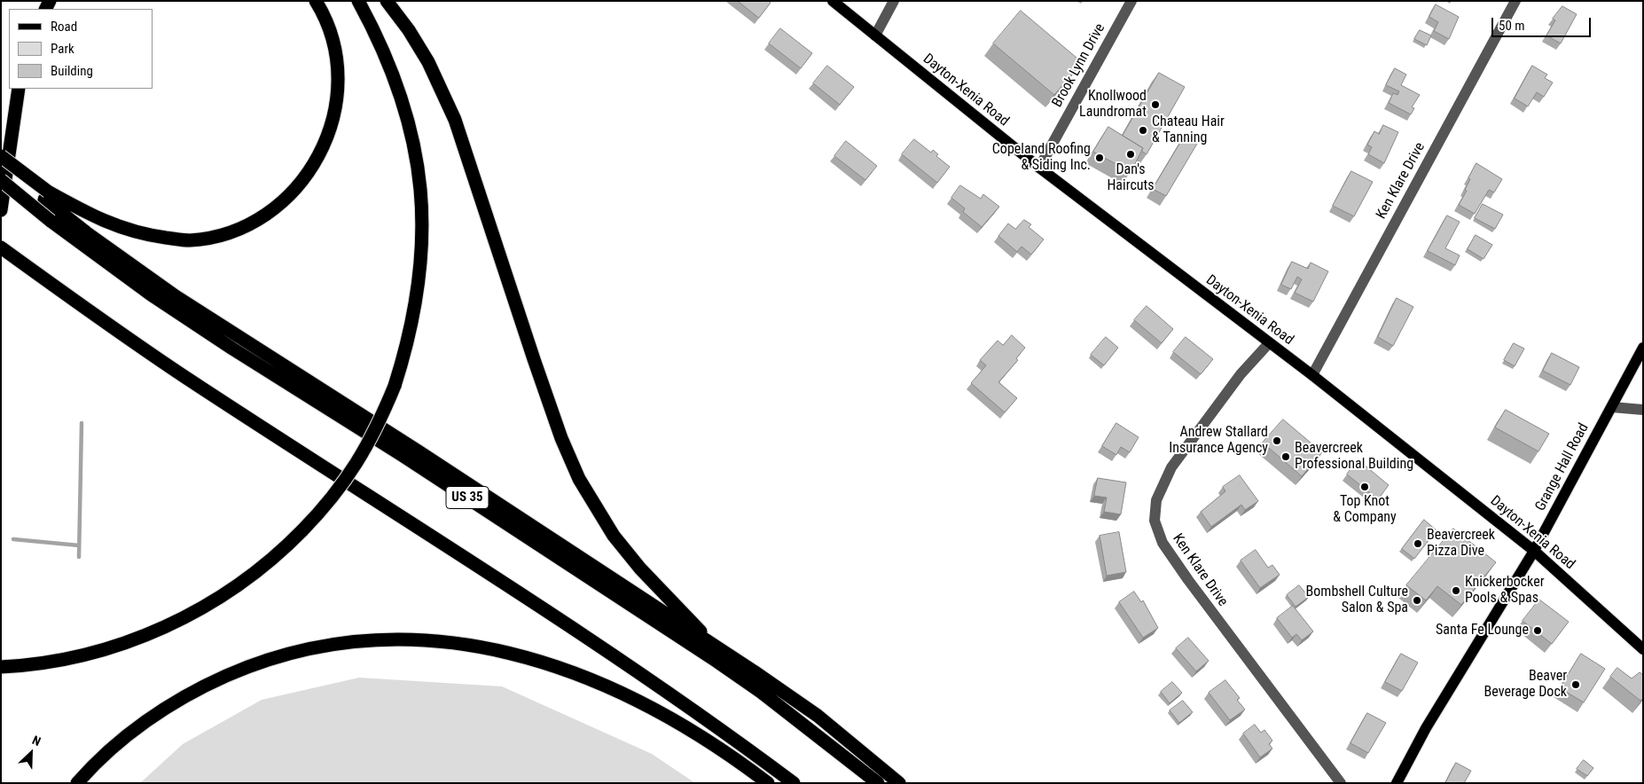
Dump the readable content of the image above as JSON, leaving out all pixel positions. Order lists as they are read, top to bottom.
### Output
{
  "streets": {
    "highway": ["US 35"],
    "main road": ["Dayton-Xenia Road", "Grange Hall Road"],
    "street": ["Brook Lynn Drive", "Ken Klare Drive"]
  },
  "crossings": [
    ["Brook Lynn Drive", "Dayton-Xenia Road"],
    ["Dayton-Xenia Road", "Ken Klare Drive"],
    ["Dayton-Xenia Road", "Grange Hall Road"]
  ],
  "places": [
    "Knollwood Laundromat",
    "Chateau Hair & Tanning",
    "Dan's Haircuts",
    "Copeland Roofing & Siding Inc.",
    "Andrew Stallard Insurance Agency",
    "Beavercreek Professional Building",
    "Top Knot & Company",
    "Beavercreek Pizza Dive",
    "Knickerbocker Pools & Spas",
    "Bombshell Culture Salon & Spa",
    "Santa Fe Lounge",
    "Beaver Beverage Dock"
  ],
  "legend": ["Road", "Park", "Building"],
  "scale_bar": "50 m",
  "north": "top right"
}
